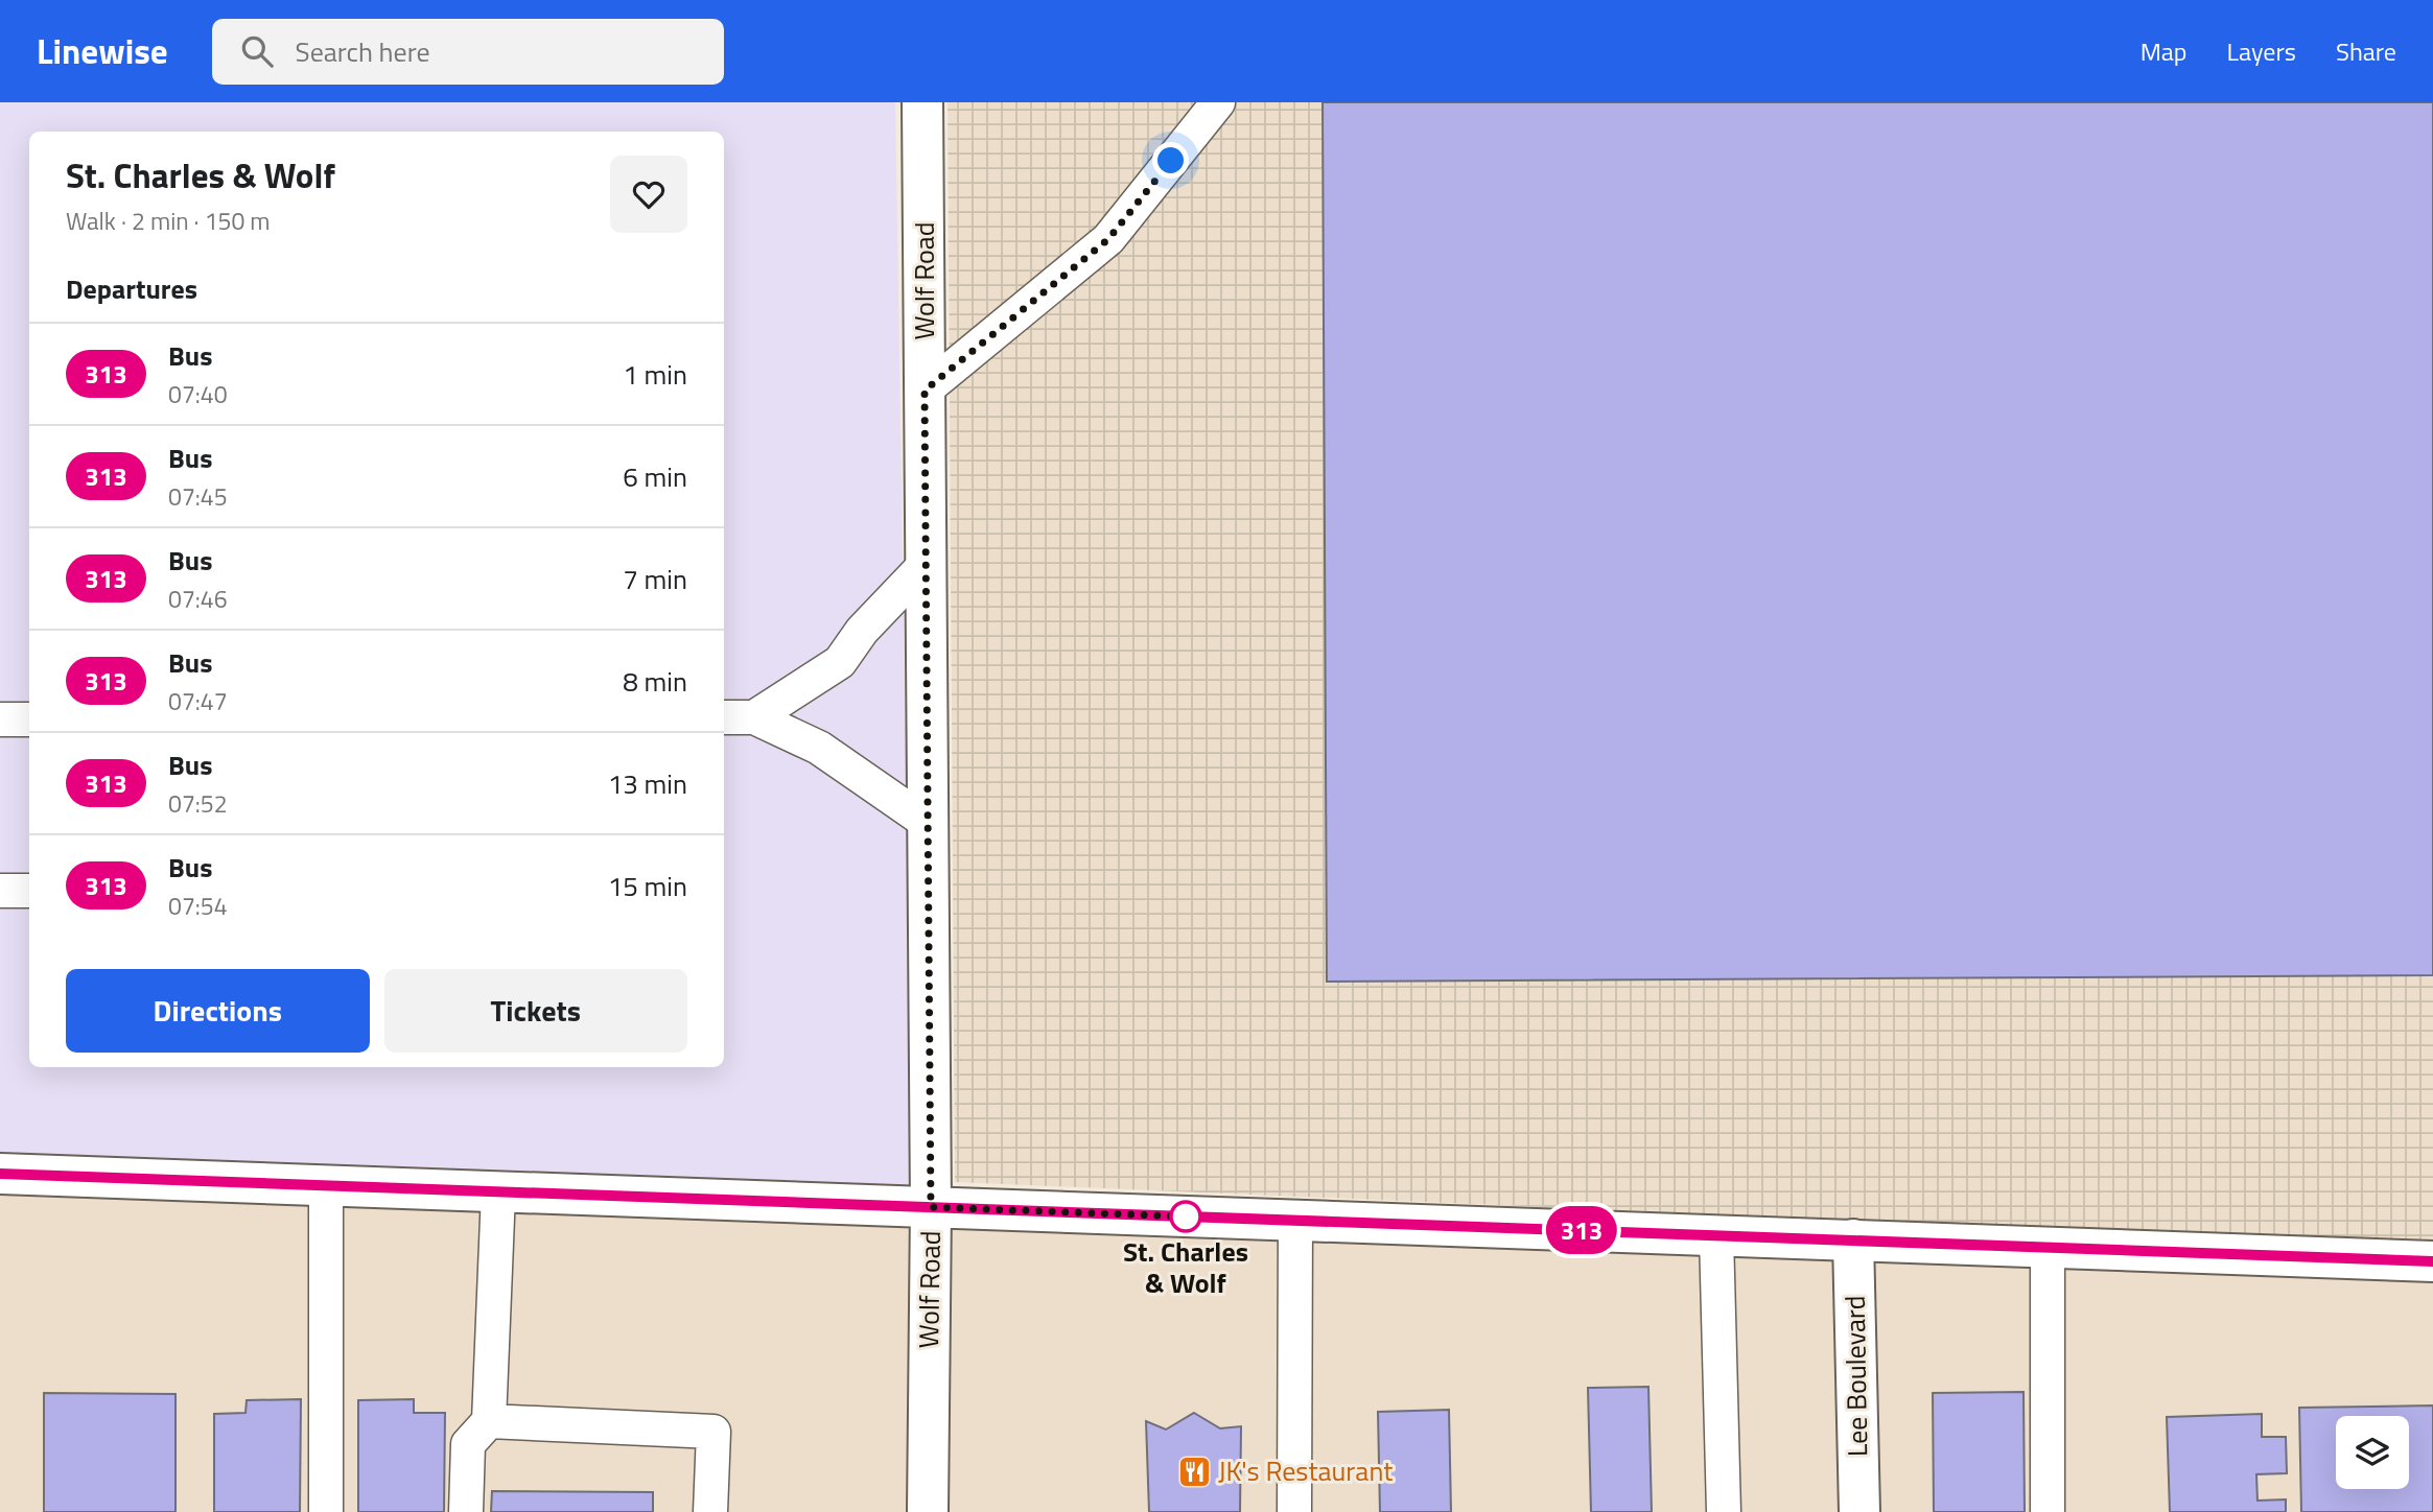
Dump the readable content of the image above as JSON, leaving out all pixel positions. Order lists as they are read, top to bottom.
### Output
{
  "streets": {
    "main road": ["Wolf Road", "Lee Boulevard"]
  },
  "places": {
    "other": ["St. Charles & Wolf"],
    "restaurant": ["JK's Restaurant"]
  },
  "lines": ["bus line 313"],
  "page": {
    "header": "Linewise",
    "search": "Search here",
    "nav": ["Map", "Layers", "Share"],
    "on_map": "313",
    "heading": [
      ["St. Charles & Wolf", "Walk · 2 min · 150 m"],
      "Departures"
    ],
    "list": [
      {
        "mark": "313",
        "name": "Bus",
        "note": "07:40",
        "value": "1 min"
      },
      {
        "mark": "313",
        "name": "Bus",
        "note": "07:45",
        "value": "6 min"
      },
      {
        "mark": "313",
        "name": "Bus",
        "note": "07:46",
        "value": "7 min"
      },
      {
        "mark": "313",
        "name": "Bus",
        "note": "07:47",
        "value": "8 min"
      },
      {
        "mark": "313",
        "name": "Bus",
        "note": "07:52",
        "value": "13 min"
      },
      {
        "mark": "313",
        "name": "Bus",
        "note": "07:54",
        "value": "15 min"
      }
    ],
    "buttons": ["Directions", "Tickets"]
  }
}
